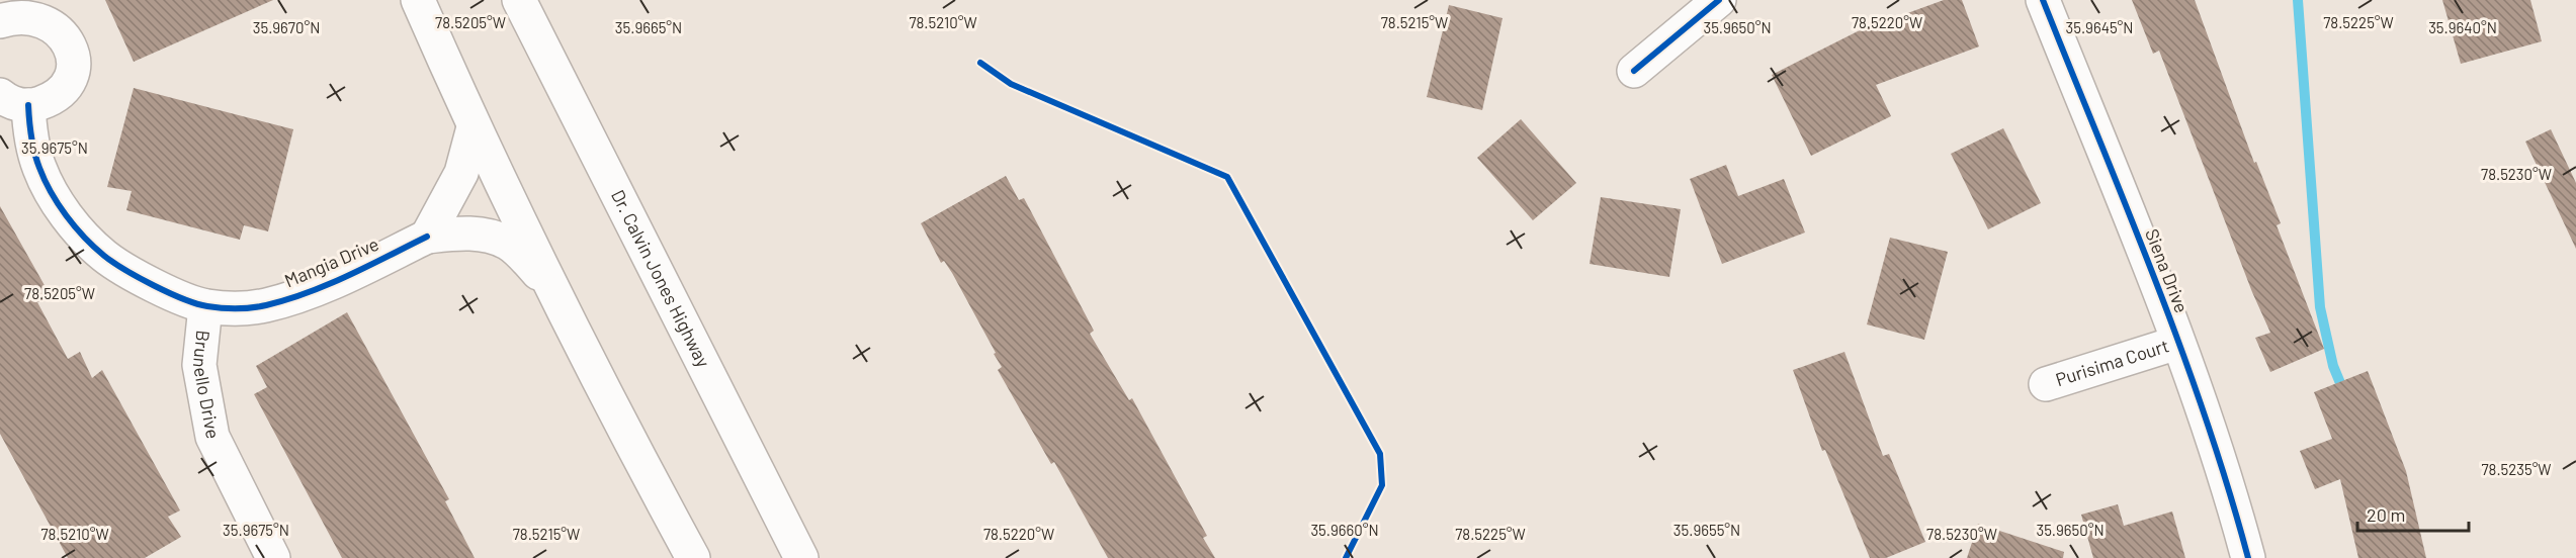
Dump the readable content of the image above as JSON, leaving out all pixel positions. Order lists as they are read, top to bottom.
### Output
{
  "streets": {
    "main road": [
      "Mangia Drive",
      "Siena Drive",
      "Dr. Calvin Jones Highway",
      "Purisima Court",
      "Brunello Drive"
    ]
  },
  "crossings": [
    ["Mangia Drive", "Brunello Drive"],
    ["Siena Drive", "Purisima Court"]
  ],
  "scale_bar": "20 m",
  "coordinates": [
    "78.5205°W",
    "78.5210°W",
    "78.5215°W",
    "78.5220°W",
    "78.5225°W",
    "35.9670°N",
    "35.9665°N",
    "35.9650°N",
    "35.9645°N",
    "35.9640°N",
    "35.9675°N",
    "78.5230°W",
    "78.5235°W",
    "35.9660°N",
    "35.9655°N"
  ]
}
